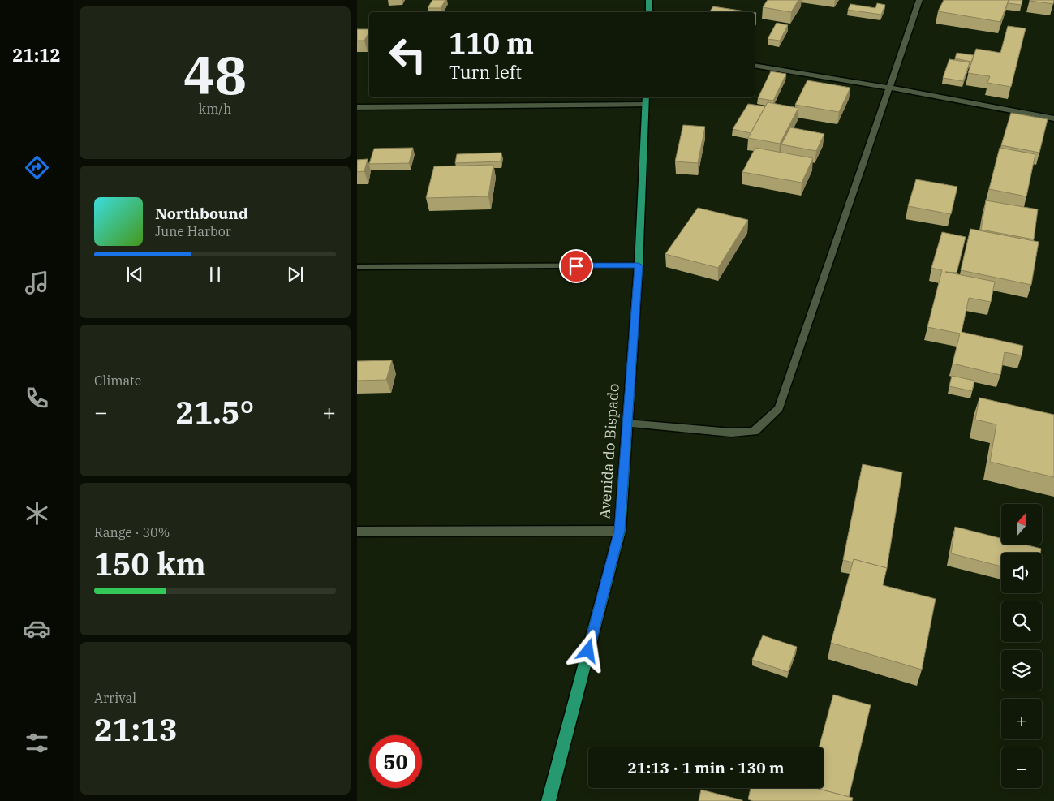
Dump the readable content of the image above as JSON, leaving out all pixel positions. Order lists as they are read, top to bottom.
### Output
{
  "streets": {
    "main road": ["Avenida do Bispado"]
  },
  "north": "top",
  "page": {
    "tabs": "21:12",
    "tile": [
      ["48", "km/h"],
      "Climate",
      ["Range · 30%", "150 km"],
      ["Arrival", "21:13"]
    ],
    "turn": ["110 m", "Turn left"],
    "song": ["Northbound", "June Harbor"],
    "heat": ["−", "21.5°", "+"],
    "map_buttons": ["+", "−"],
    "limit": "50",
    "trip": "21:13 · 1 min · 130 m"
  }
}
